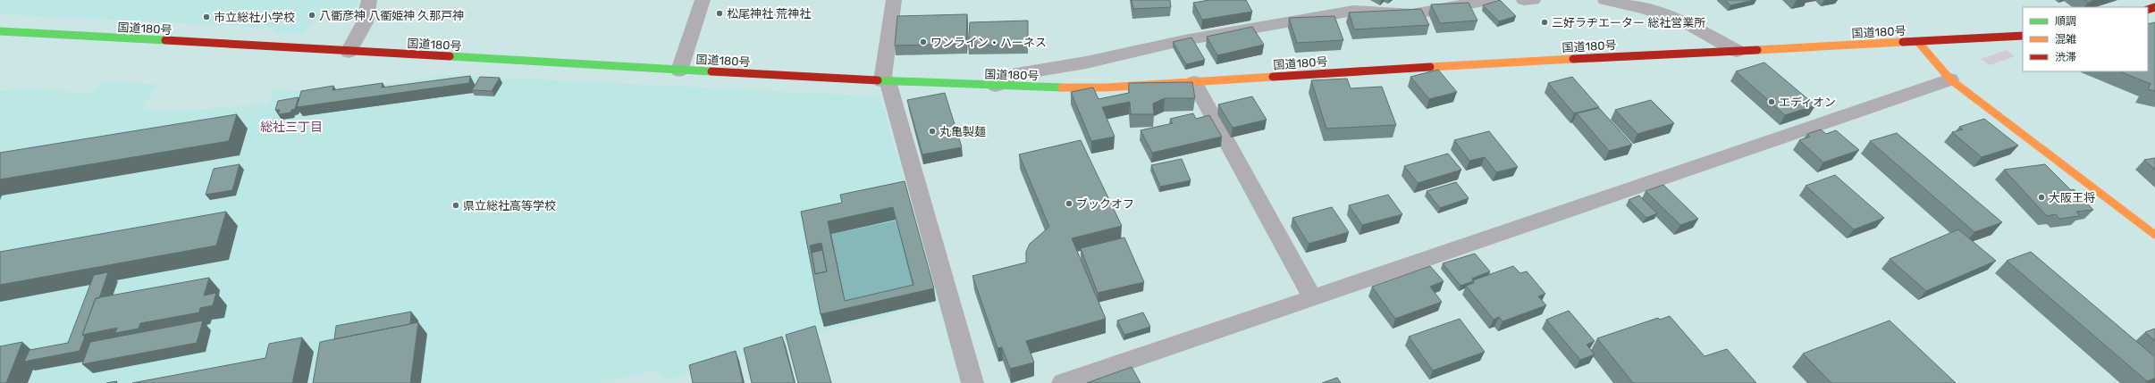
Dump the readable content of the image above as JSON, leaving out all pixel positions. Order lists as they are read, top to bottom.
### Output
{
  "streets": {
    "main road": ["国道180号"]
  },
  "districts": ["総社三丁目"],
  "places": [
    "松尾神社 荒神社",
    "八衢彦神 八衢姫神 久那戸神",
    "市立総社小学校",
    "三好ラヂエーター 総社営業所",
    "ワンライン・ハーネス",
    "エディオン",
    "丸亀製麺",
    "大阪王将",
    "ブックオフ",
    "県立総社高等学校"
  ],
  "legend": ["順調", "混雑", "渋滞"]
}
